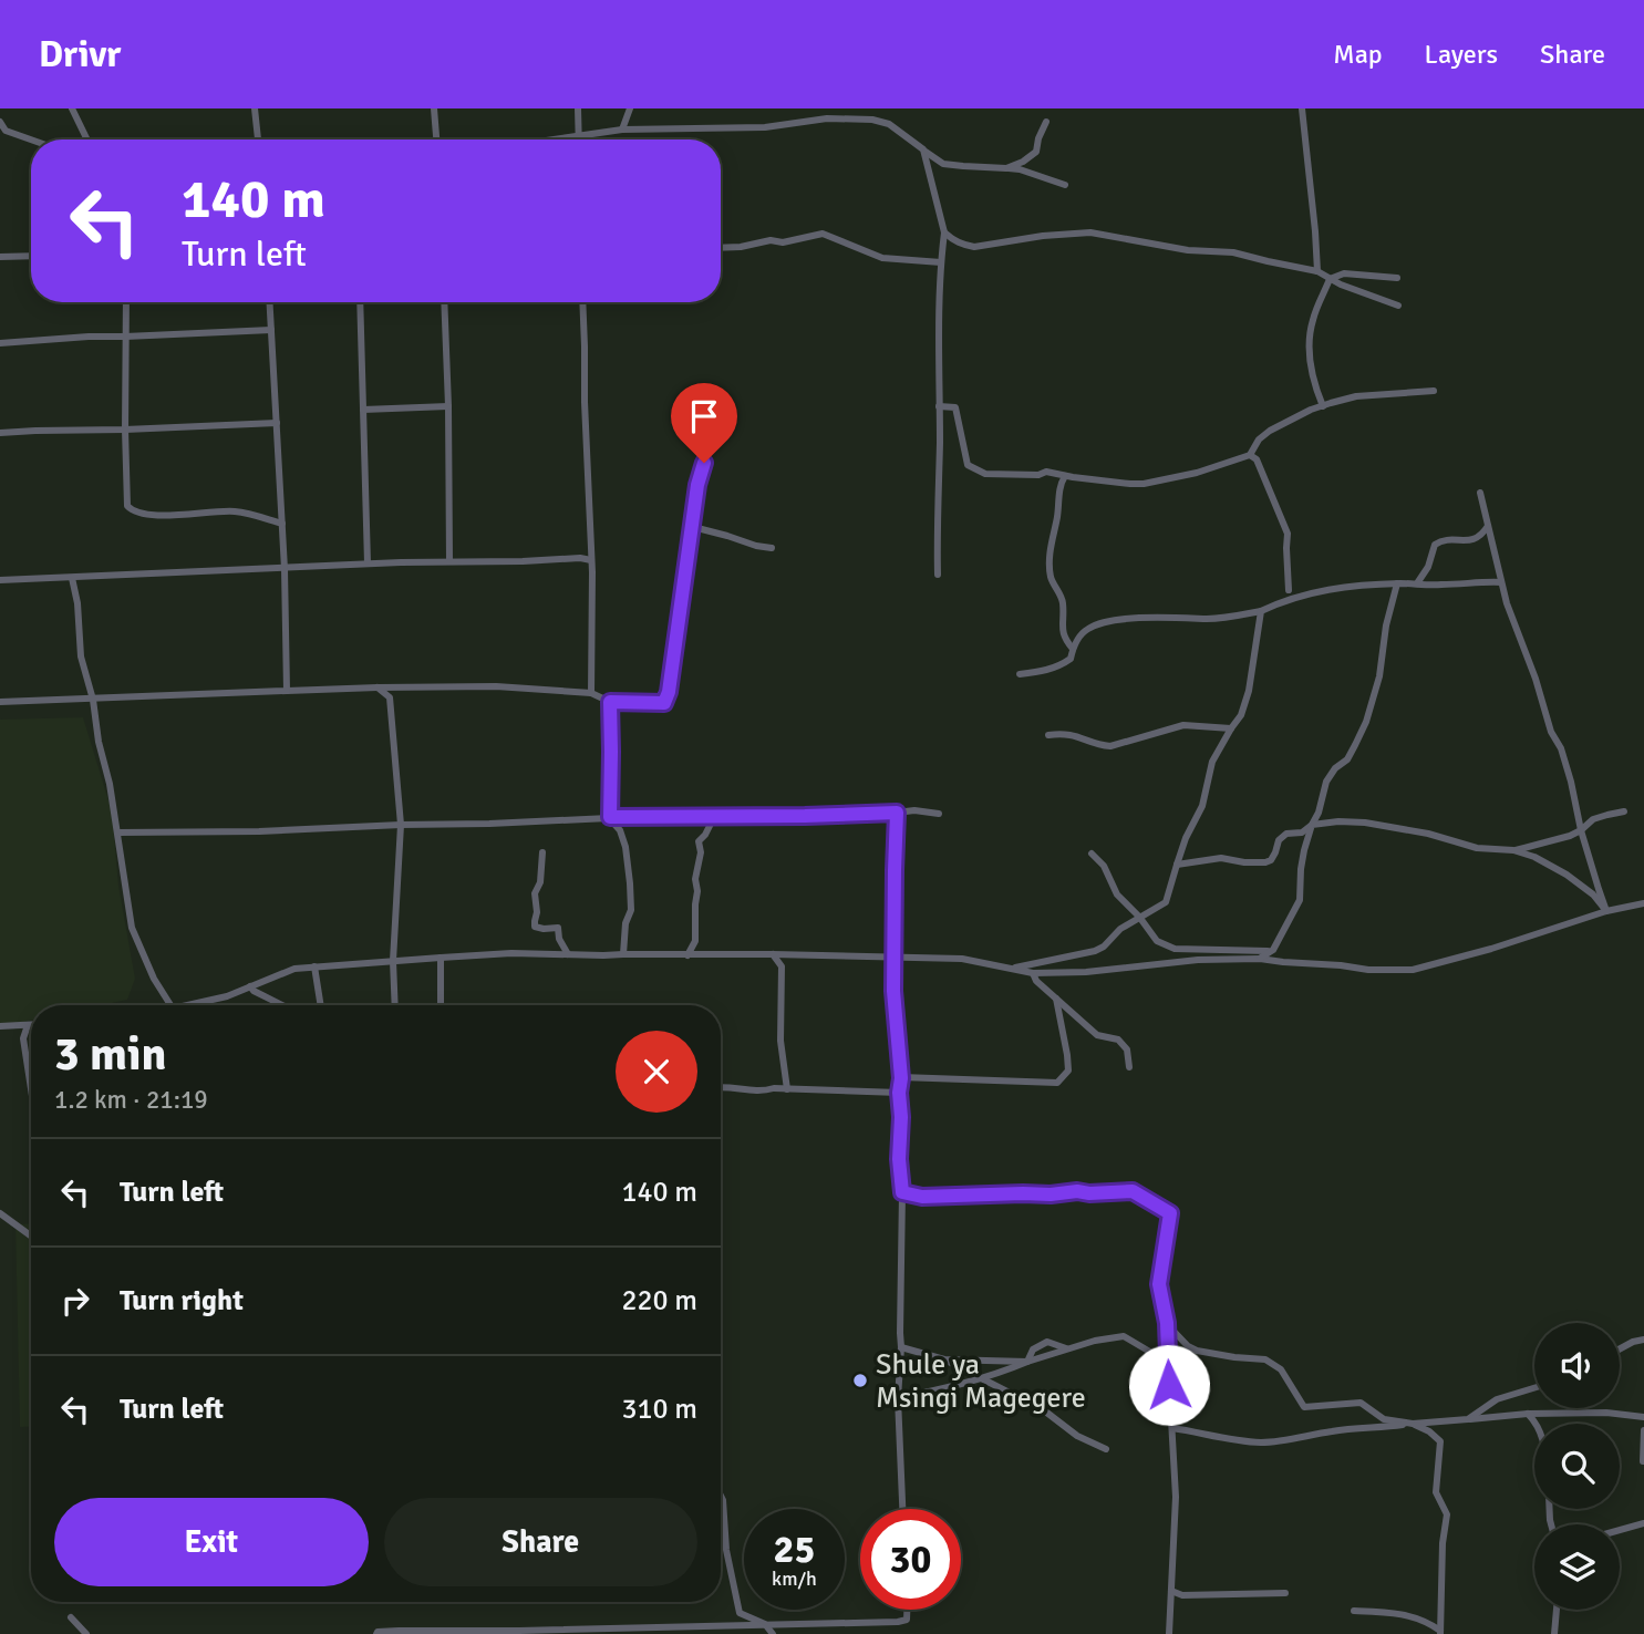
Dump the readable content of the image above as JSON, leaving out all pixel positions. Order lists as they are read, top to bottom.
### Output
{
  "places": ["Shule ya Msingi Magegere"],
  "page": {
    "header": "Drivr",
    "nav": ["Map", "Layers", "Share"],
    "turn": ["140 m", "Turn left"],
    "heading": ["3 min", "1.2 km · 21:19"],
    "list": [
      {
        "name": "Turn left",
        "value": "140 m"
      },
      {
        "name": "Turn right",
        "value": "220 m"
      },
      {
        "name": "Turn left",
        "value": "310 m"
      }
    ],
    "buttons": ["Exit", "Share"],
    "speed": "25 km/h",
    "limit": "30"
  }
}
